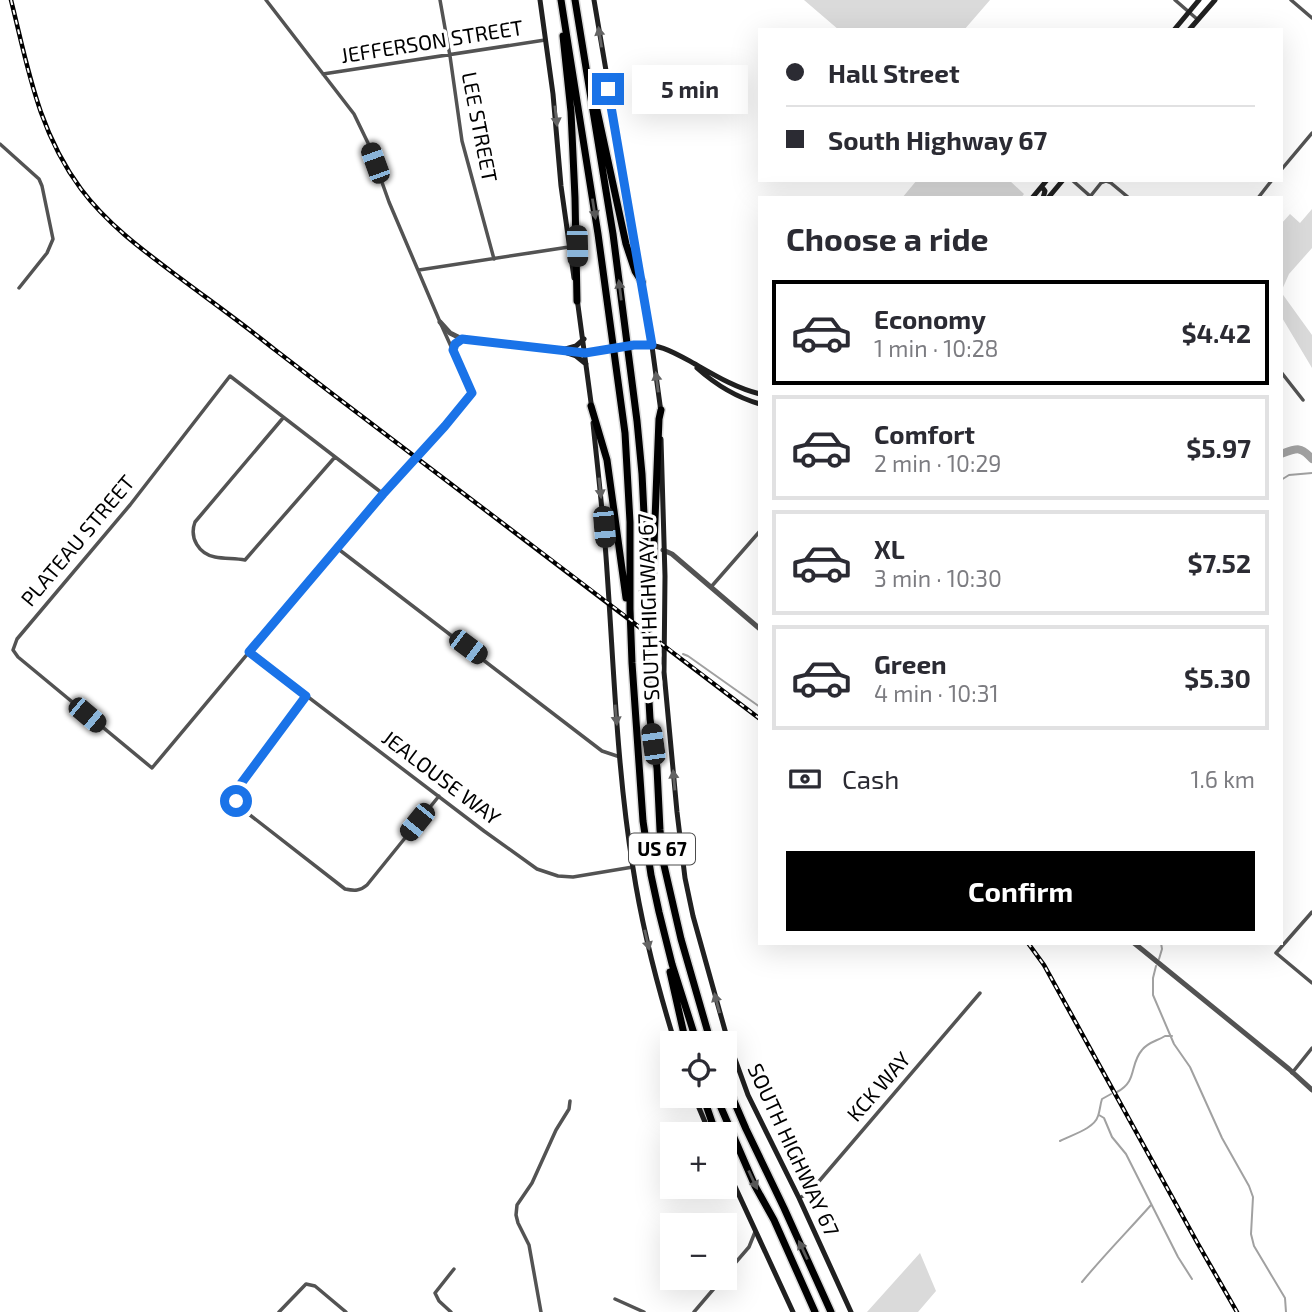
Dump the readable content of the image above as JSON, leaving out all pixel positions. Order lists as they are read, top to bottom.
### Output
{
  "streets": {
    "highway": ["US 67"],
    "main road": ["SOUTH HIGHWAY 67"],
    "street": [
      "JEFFERSON STREET",
      "LEE STREET",
      "PLATEAU STREET",
      "JEALOUSE WAY",
      "KCK WAY"
    ]
  },
  "crossings": [
    ["JEFFERSON STREET", "LEE STREET"],
    ["JEFFERSON STREET", "SOUTH HIGHWAY 67"],
    ["PLATEAU STREET", "JEALOUSE WAY"],
    ["SOUTH HIGHWAY 67", "JEALOUSE WAY"],
    ["SOUTH HIGHWAY 67", "KCK WAY"]
  ],
  "page": {
    "banner": ["Hall Street", "South Highway 67"],
    "bubble": "5 min",
    "heading": "Choose a ride",
    "list": [
      {
        "name": "Economy",
        "note": "1 min · 10:28",
        "value": "$4.42"
      },
      {
        "name": "Comfort",
        "note": "2 min · 10:29",
        "value": "$5.97"
      },
      {
        "name": "XL",
        "note": "3 min · 10:30",
        "value": "$7.52"
      },
      {
        "name": "Green",
        "note": "4 min · 10:31",
        "value": "$5.30"
      }
    ],
    "pay": ["Cash", "1.6 km"],
    "buttons": "Confirm",
    "map_buttons": ["+", "−"]
  }
}
